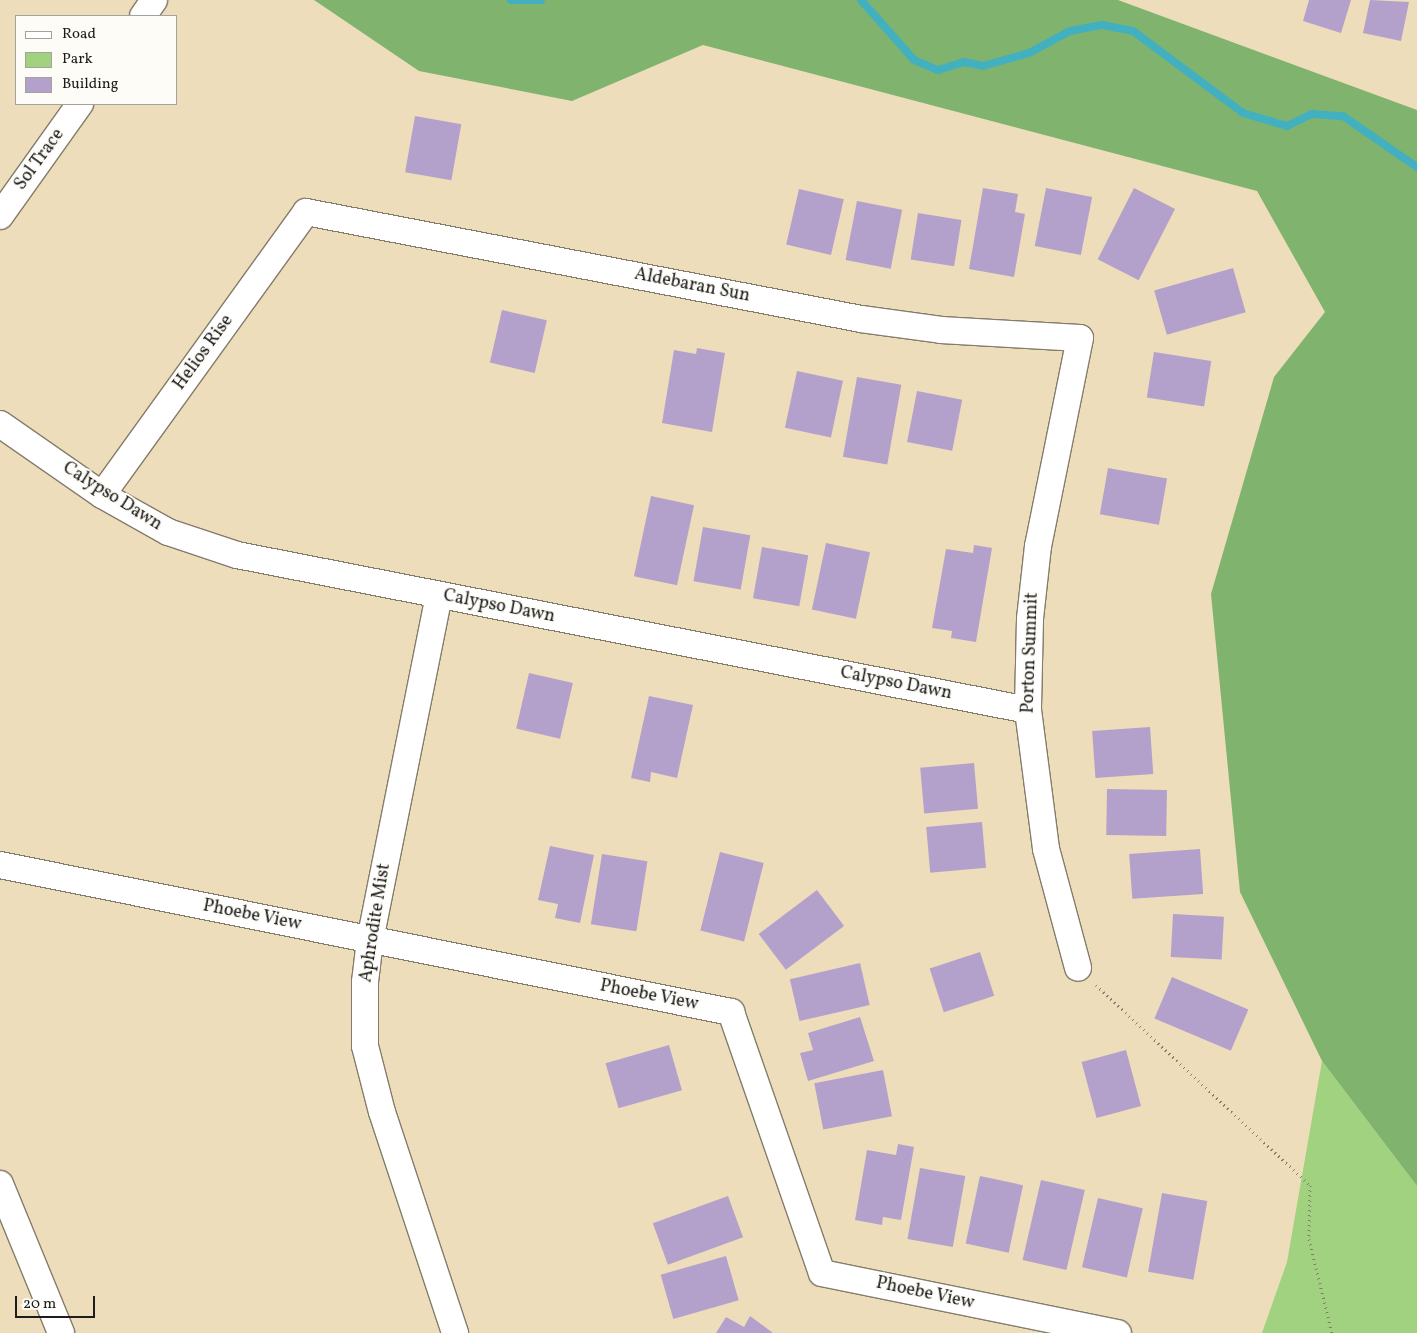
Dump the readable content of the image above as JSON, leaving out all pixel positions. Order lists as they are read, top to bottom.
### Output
{
  "streets": {
    "street": [
      "Sol Trace",
      "Aldebaran Sun",
      "Helios Rise",
      "Calypso Dawn",
      "Porton Summit",
      "Phoebe View",
      "Aphrodite Mist"
    ]
  },
  "crossings": [
    ["Aldebaran Sun", "Helios Rise"],
    ["Aldebaran Sun", "Porton Summit"],
    ["Helios Rise", "Calypso Dawn"],
    ["Calypso Dawn", "Porton Summit"],
    ["Calypso Dawn", "Aphrodite Mist"],
    ["Phoebe View", "Aphrodite Mist"]
  ],
  "legend": ["Road", "Park", "Building"],
  "scale_bar": "20 m"
}
